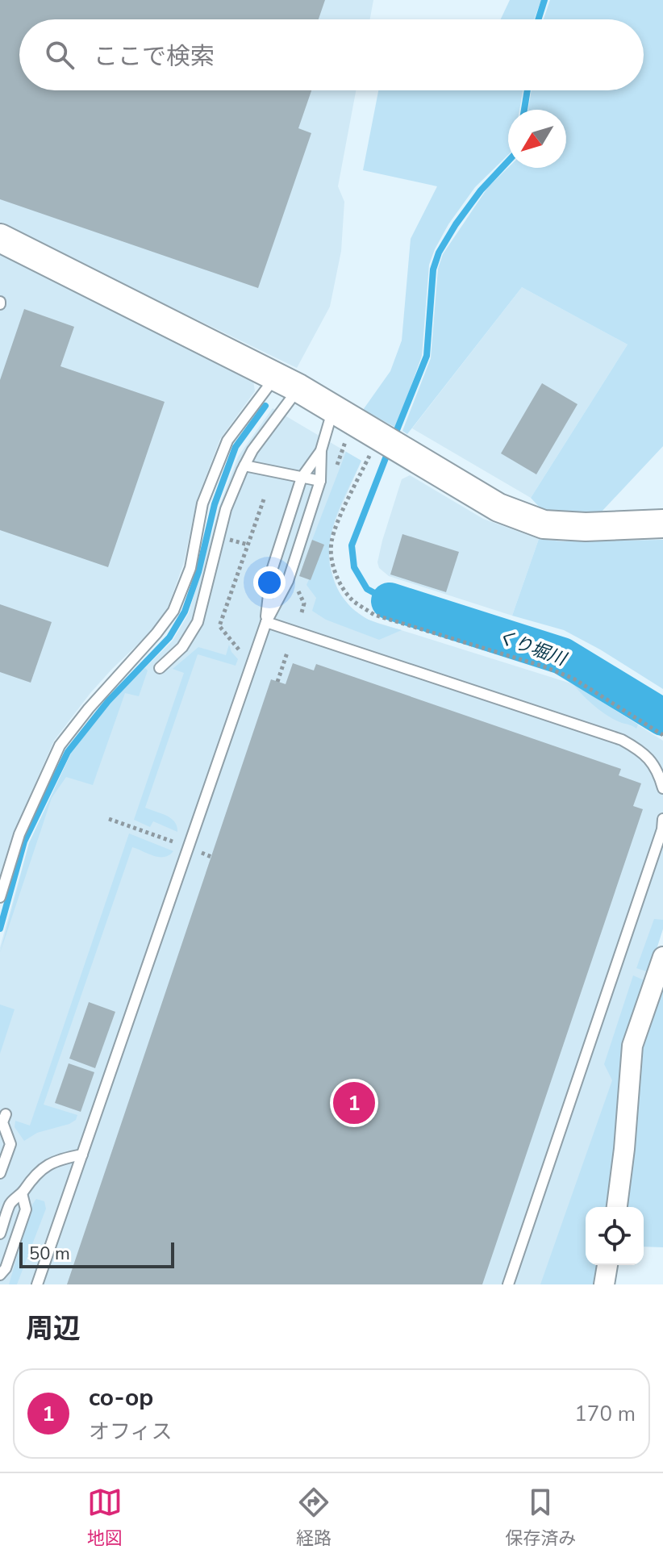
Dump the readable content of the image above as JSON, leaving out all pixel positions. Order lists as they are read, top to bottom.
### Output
{
  "water": ["くり堀川"],
  "scale_bar": "50 m",
  "north": "bottom left",
  "page": {
    "search": "ここで検索",
    "pins": "1",
    "scale": "50 m",
    "heading": "周辺",
    "list": [
      {
        "mark": "1",
        "name": "co-op",
        "note": "オフィス",
        "value": "170 m"
      }
    ],
    "nav": ["地図", "経路", "保存済み"]
  }
}
